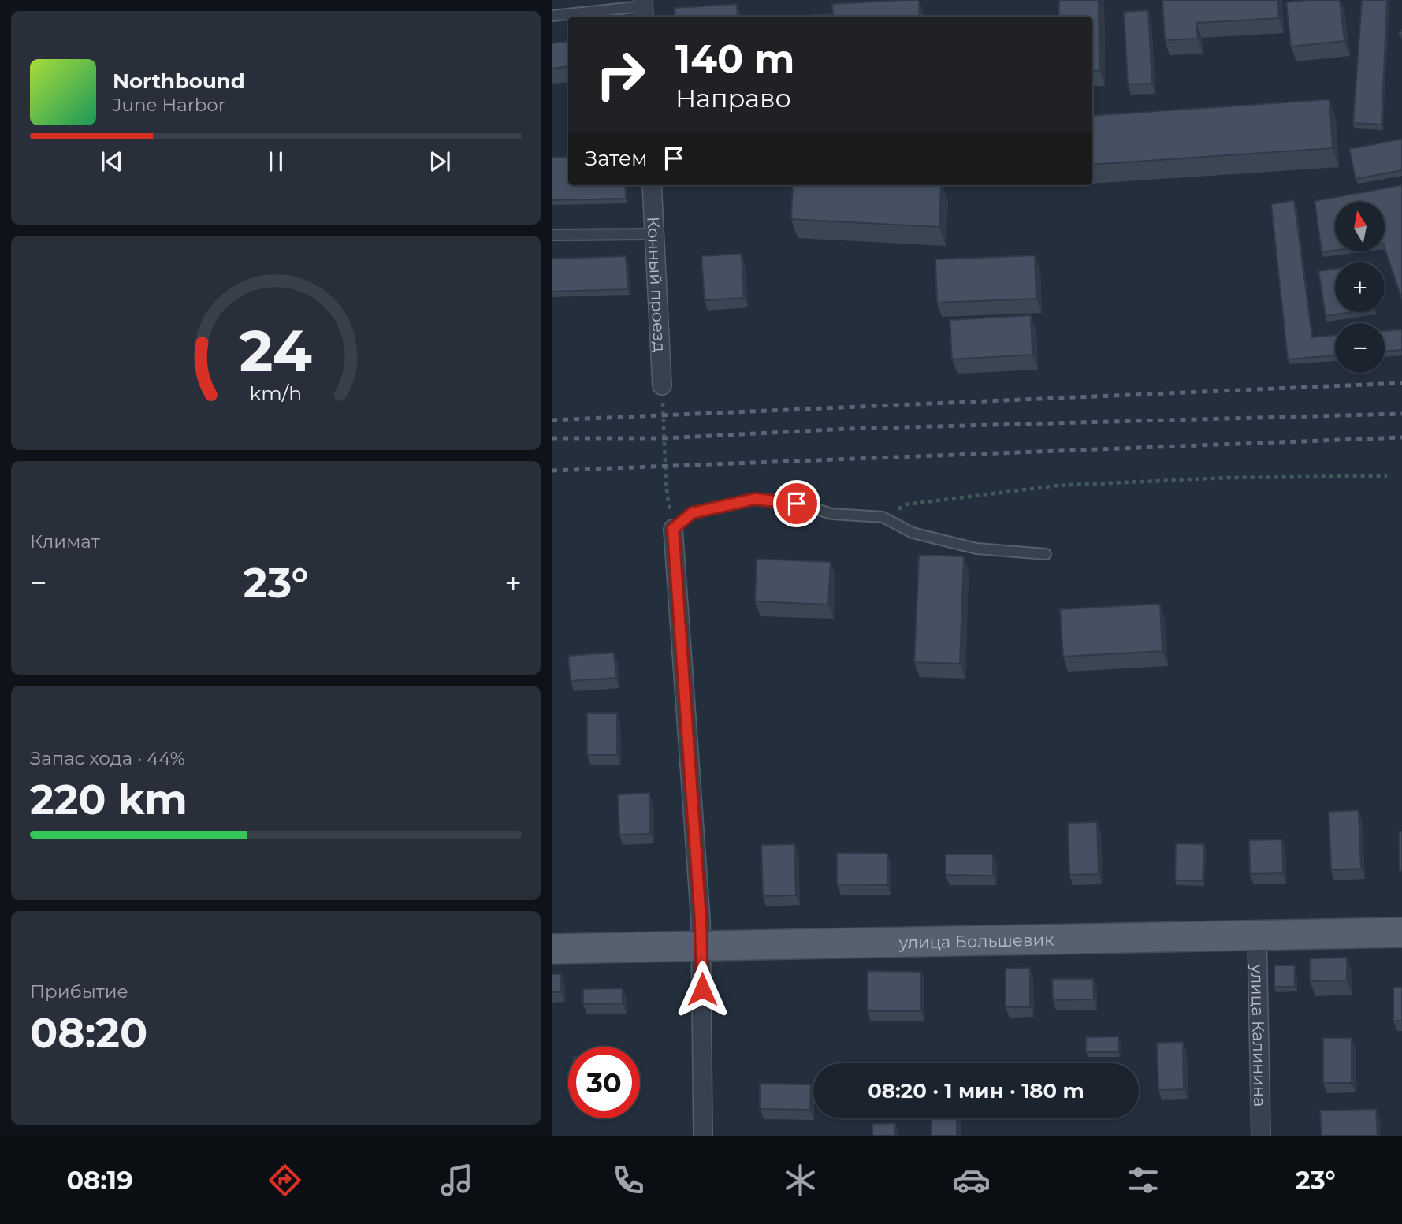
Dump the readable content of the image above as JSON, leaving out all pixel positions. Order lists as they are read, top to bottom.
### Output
{
  "streets": {
    "main road": ["улица Большевик"],
    "street": ["Конный проезд", "улица Калинина"]
  },
  "crossings": [
    ["улица Большевик", "улица Калинина"]
  ],
  "north": "top",
  "page": {
    "turn": ["140 m", "Направо"],
    "song": ["Northbound", "June Harbor"],
    "then": "Затем",
    "map_buttons": ["+", "−"],
    "tile": [
      "Климат",
      ["Запас хода · 44%", "220 km"],
      ["Прибытие", "08:20"]
    ],
    "heat": ["−", "23°", "+"],
    "limit": "30",
    "trip": "08:20 · 1 мин · 180 m",
    "tabs": ["08:19", "23°"],
    "gauge": ["24", "km/h"]
  }
}
